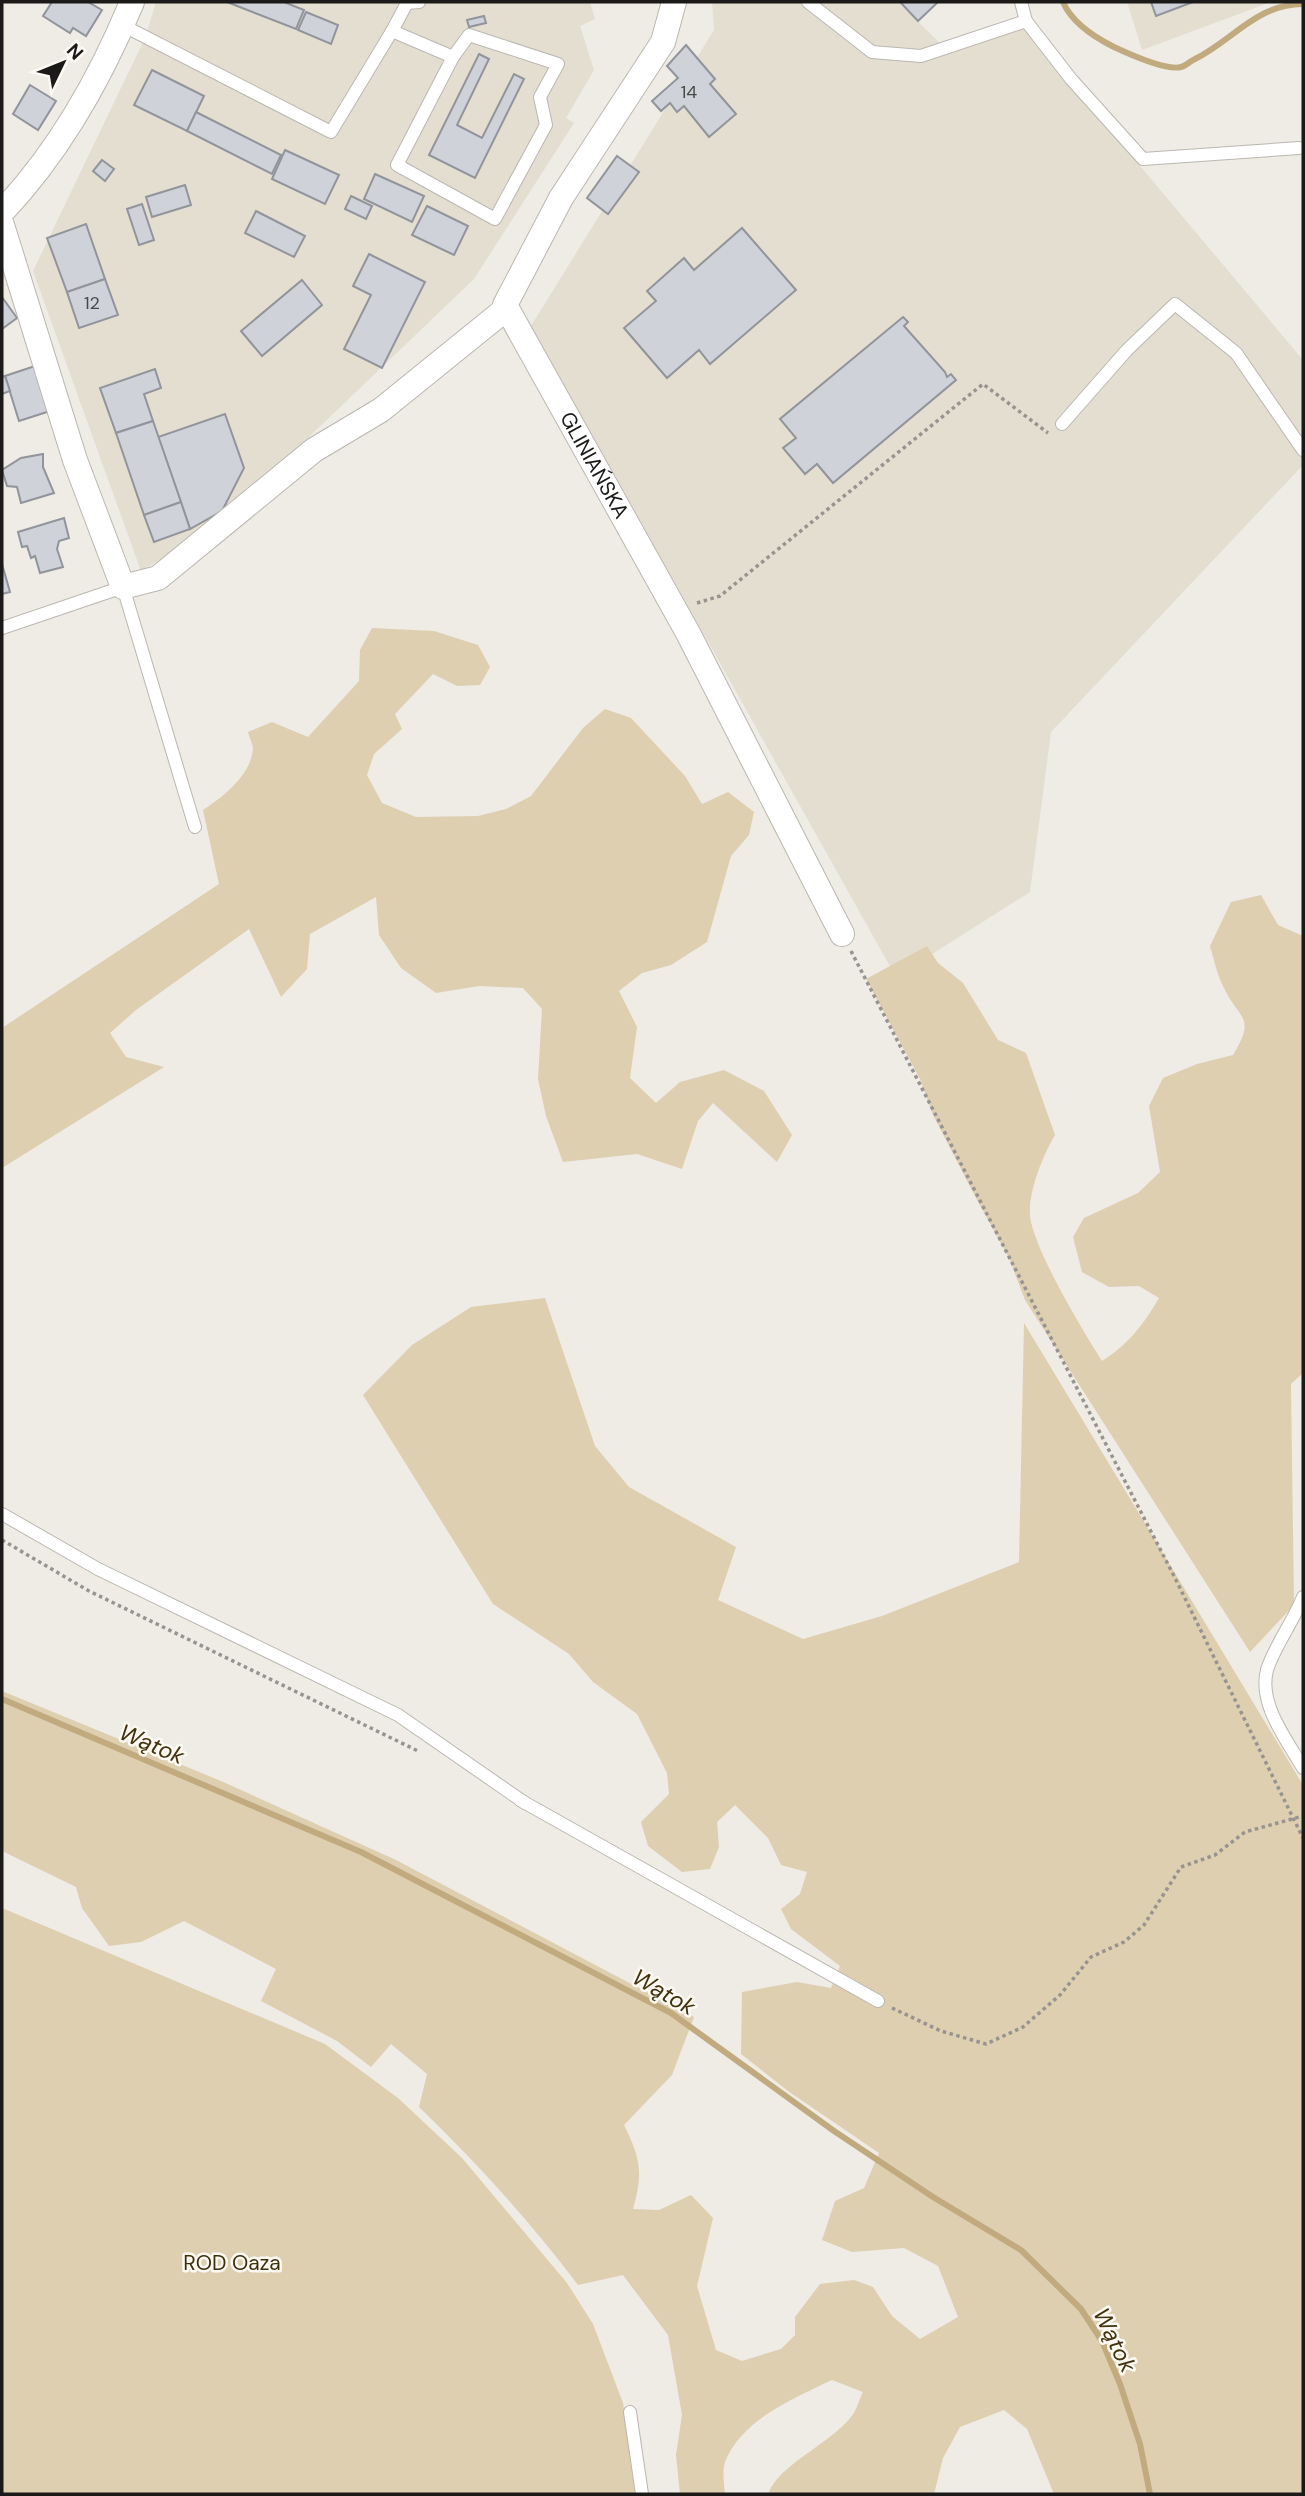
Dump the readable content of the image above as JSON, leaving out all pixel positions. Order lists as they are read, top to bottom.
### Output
{
  "streets": {
    "street": ["GLINIAŃSKA"]
  },
  "water": ["Wątok"],
  "parks": ["ROD Oaza"],
  "house_numbers": ["14", "12"],
  "north": "top right"
}
